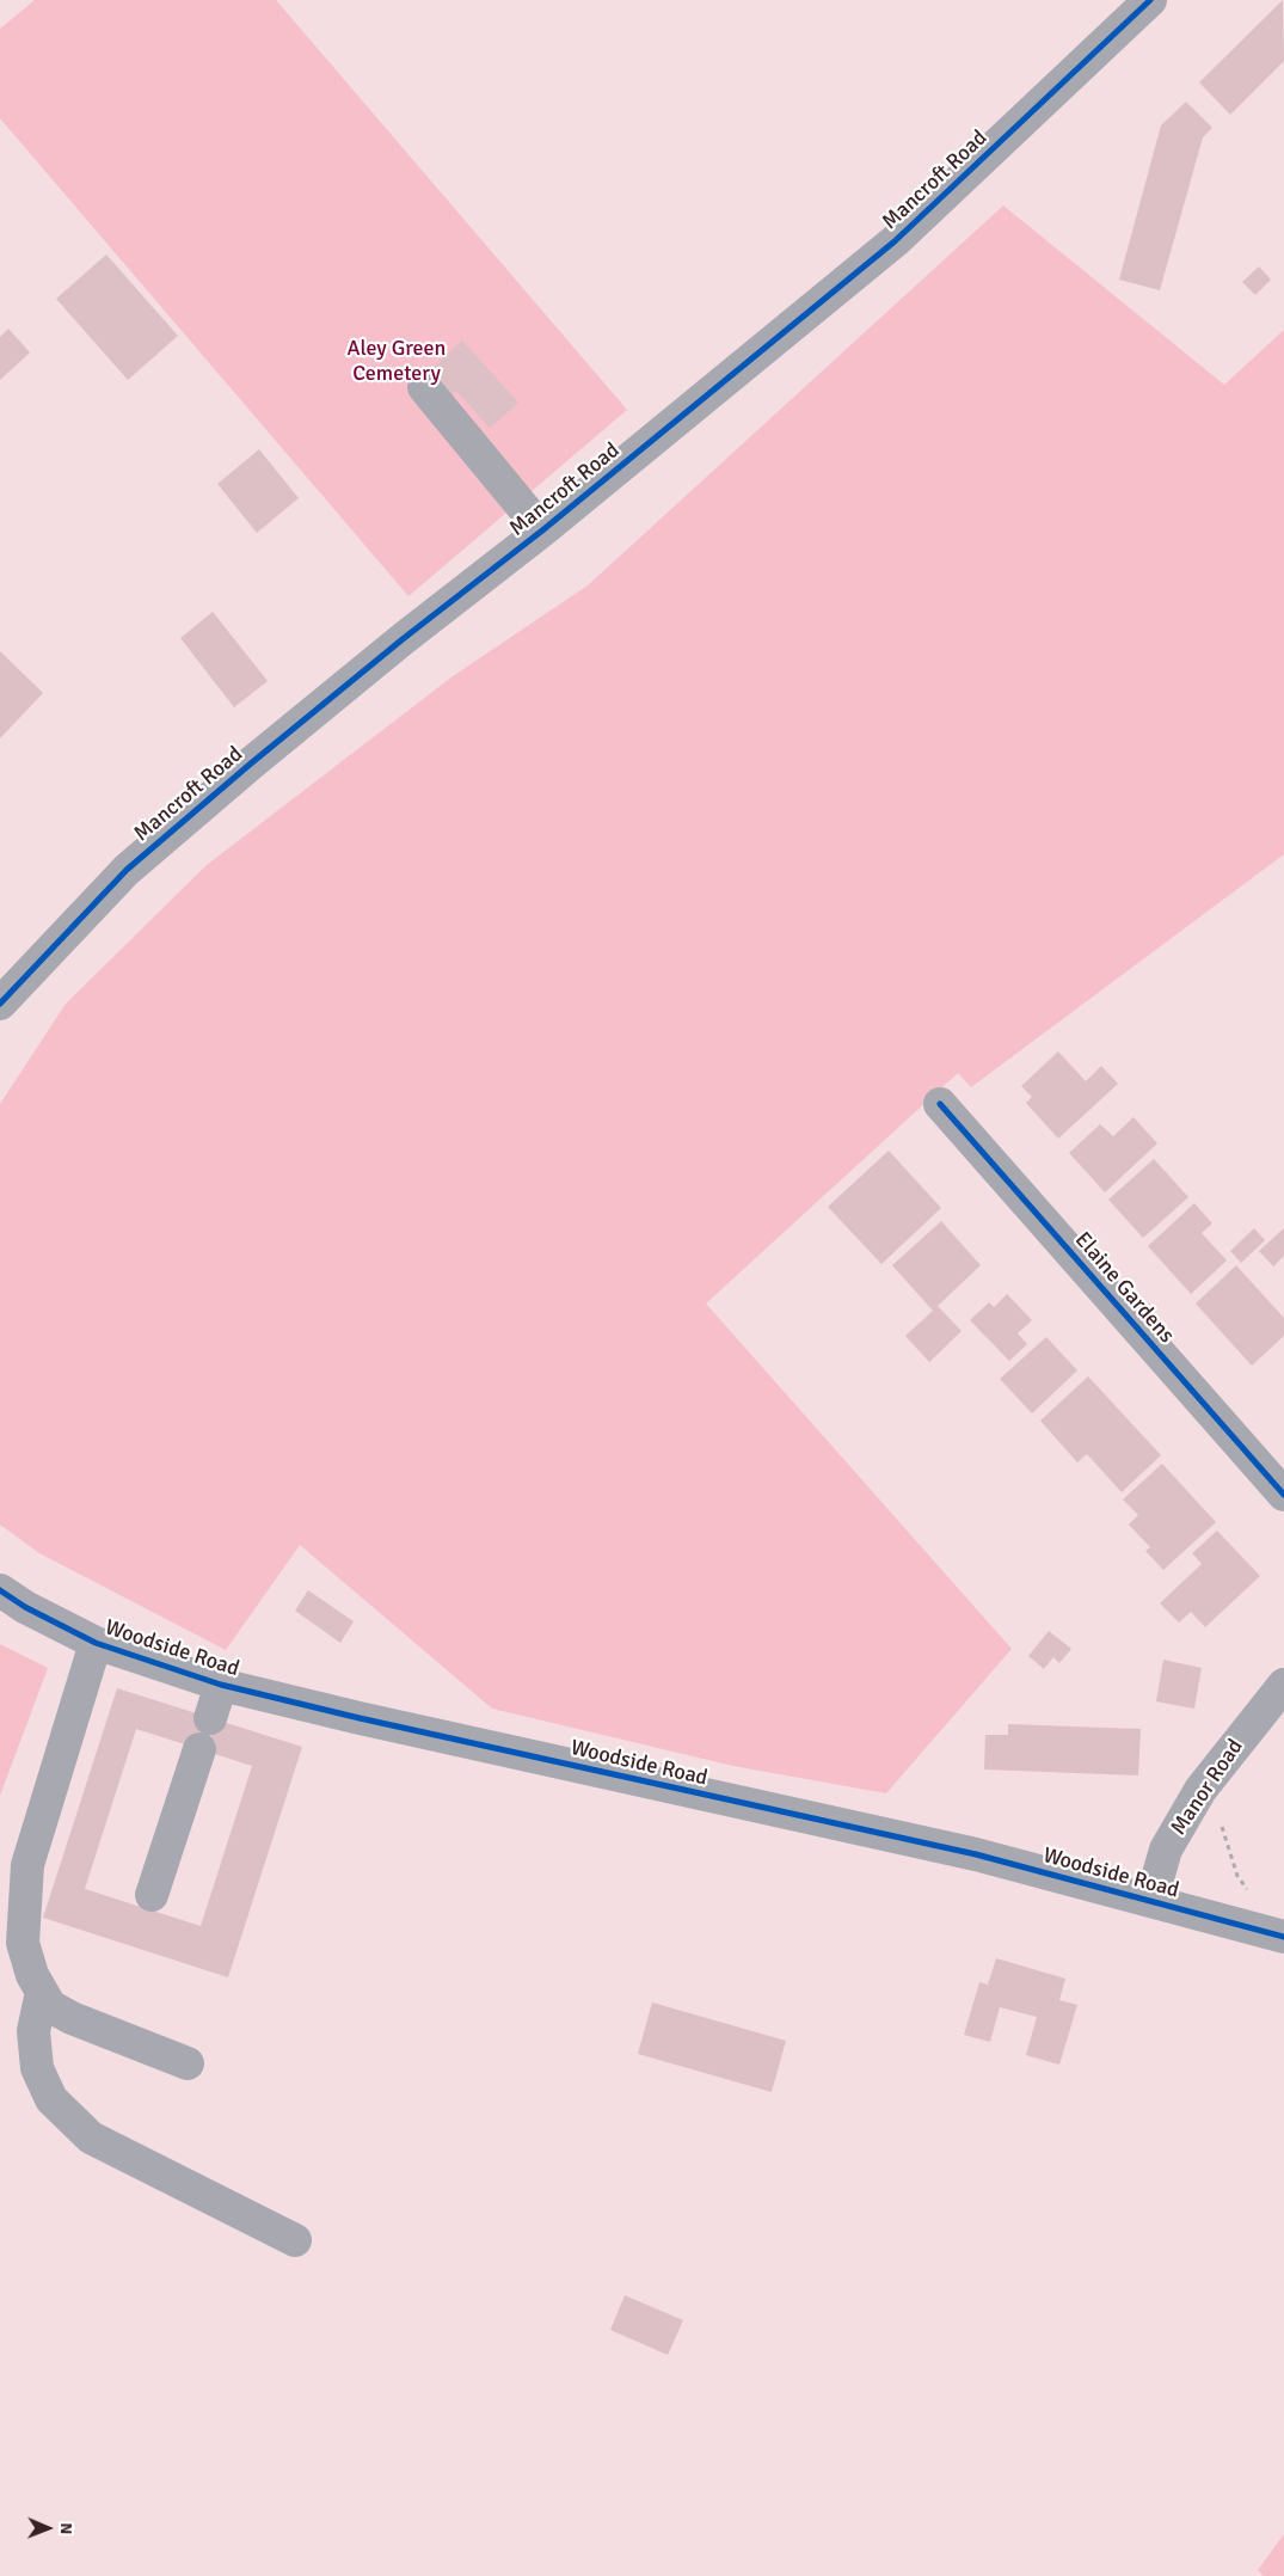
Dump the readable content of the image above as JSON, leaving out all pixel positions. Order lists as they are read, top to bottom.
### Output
{
  "streets": {
    "street": [
      "Mancroft Road",
      "Elaine Gardens",
      "Woodside Road",
      "Manor Road"
    ]
  },
  "crossings": [
    ["Woodside Road", "Manor Road"]
  ],
  "parks": ["Aley Green Cemetery"],
  "north": "right"
}
